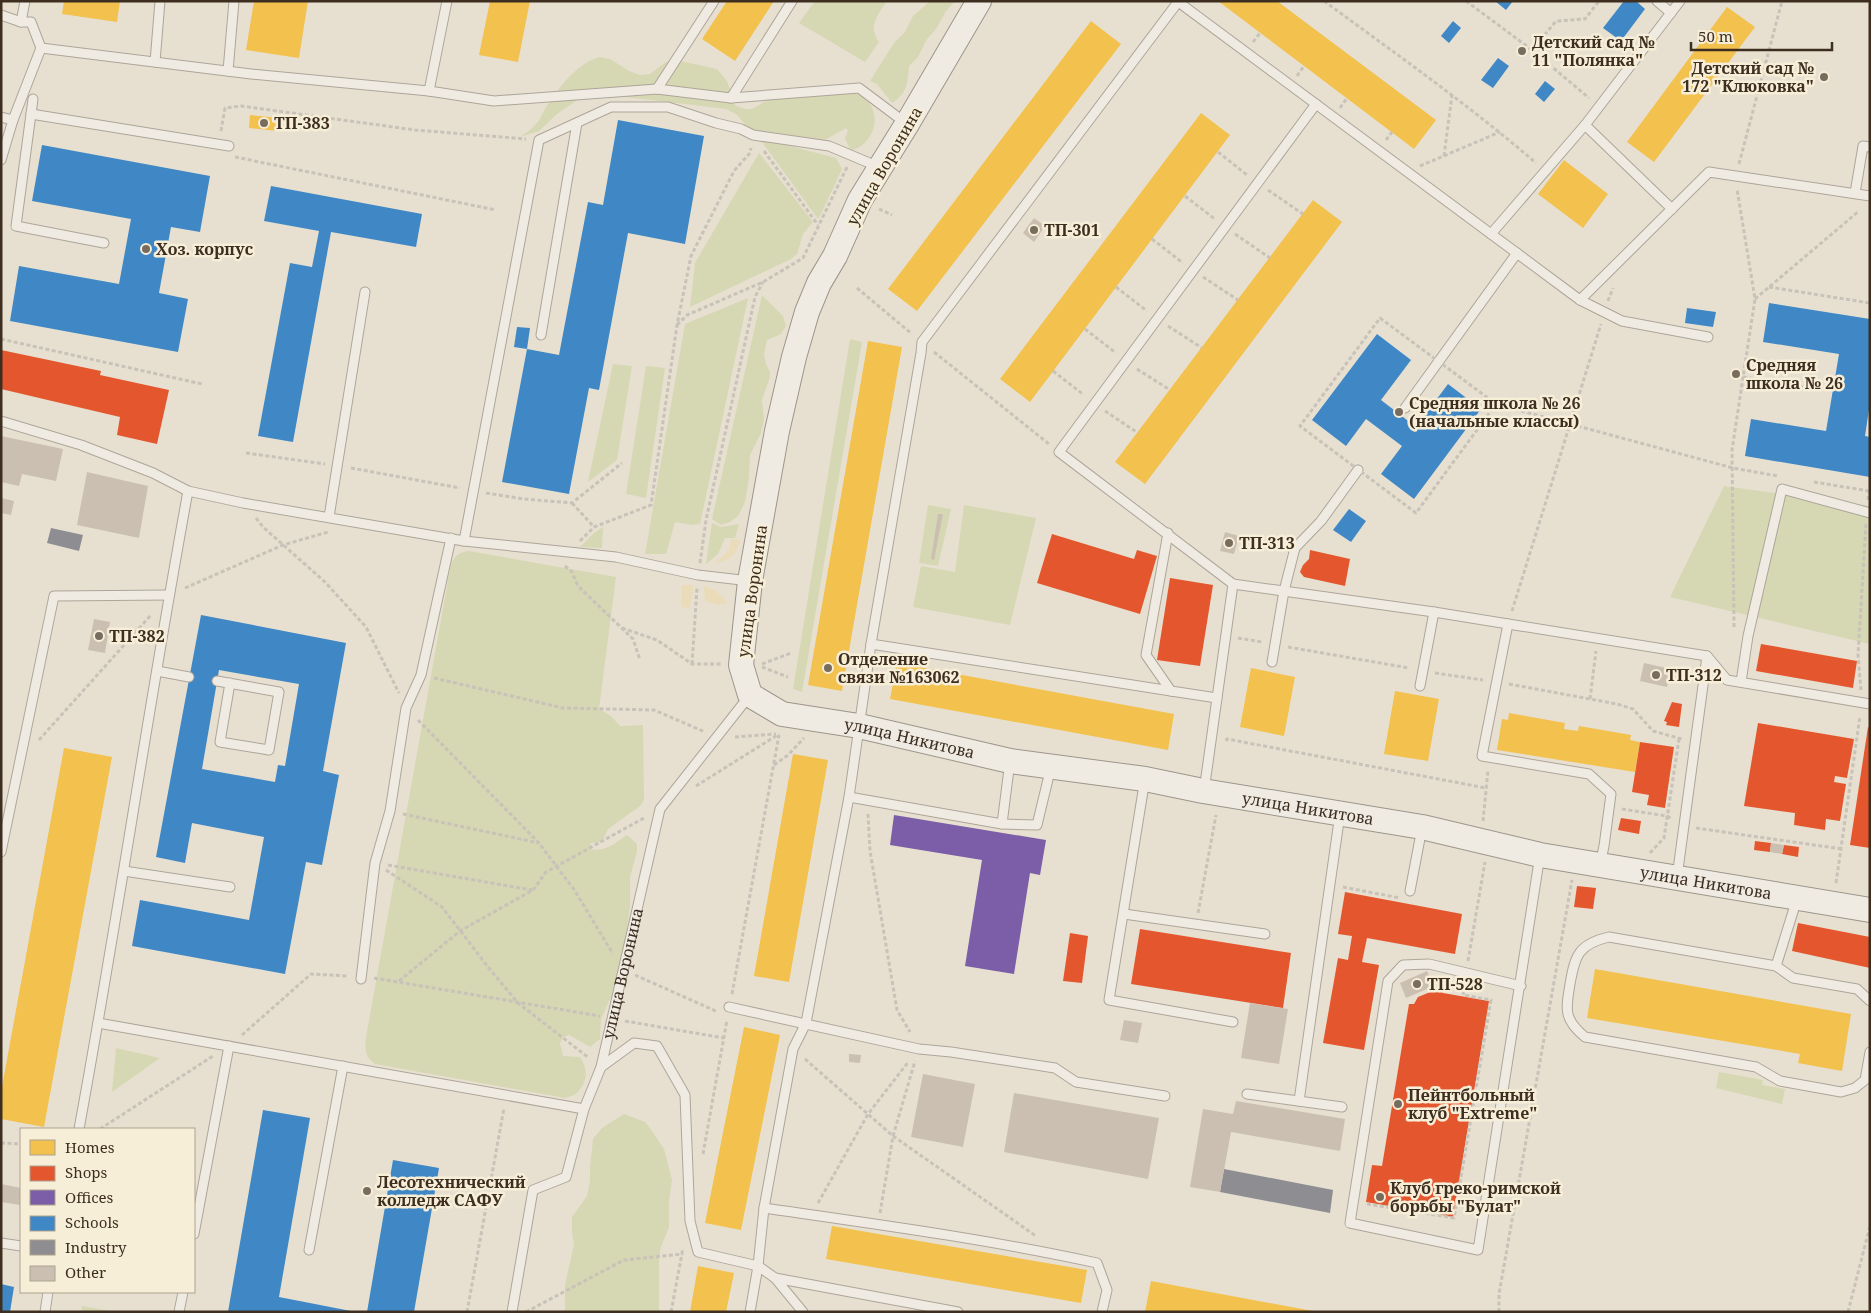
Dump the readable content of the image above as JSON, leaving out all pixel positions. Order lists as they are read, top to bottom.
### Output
{
  "streets": {
    "street": ["улица Воронина", "улица Никитова"]
  },
  "crossings": [
    ["улица Воронина", "улица Никитова"]
  ],
  "places": [
    "Детский сад № 11 \"Полянка\"",
    "Детский сад № 172 \"Клюковка\"",
    "ТП-383",
    "ТП-301",
    "Хоз. корпус",
    "Средняя школа № 26",
    "Средняя школа № 26 (начальные классы)",
    "ТП-313",
    "ТП-382",
    "Отделение связи №163062",
    "ТП-312",
    "ТП-528",
    "Пейнтбольный клуб \"Extreme\"",
    "Лесотехнический колледж САФУ",
    "Клуб греко-римской борьбы \"Булат\""
  ],
  "legend": [
    "Homes",
    "Shops",
    "Offices",
    "Schools",
    "Industry",
    "Other"
  ],
  "scale_bar": "50 m"
}
